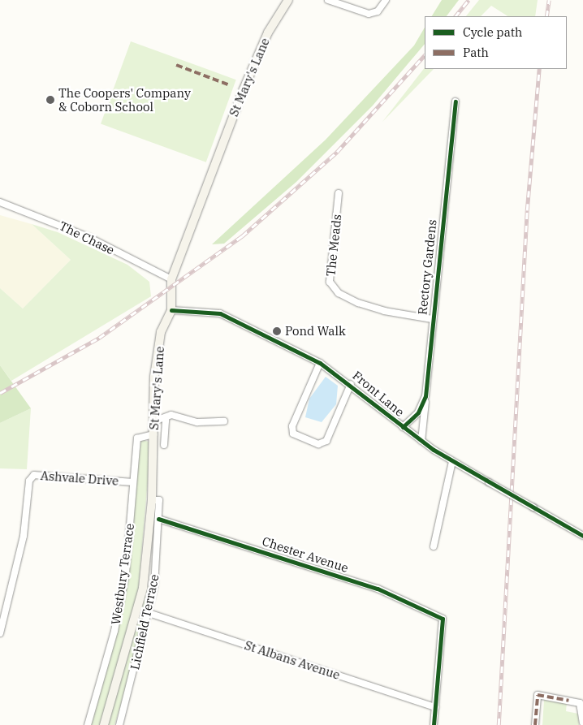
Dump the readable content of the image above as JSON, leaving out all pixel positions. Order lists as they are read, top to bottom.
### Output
{
  "streets": {
    "main road": ["St Mary's Lane"],
    "street": [
      "The Chase",
      "The Meads",
      "Rectory Gardens",
      "Front Lane",
      "Ashvale Drive",
      "Chester Avenue",
      "Westbury Terrace",
      "Lichfield Terrace",
      "St Albans Avenue"
    ]
  },
  "crossings": [
    ["St Mary's Lane", "The Chase"],
    ["St Mary's Lane", "Front Lane"],
    ["St Mary's Lane", "Westbury Terrace"],
    ["St Mary's Lane", "Lichfield Terrace"],
    ["The Meads", "Rectory Gardens"],
    ["Rectory Gardens", "Front Lane"],
    ["Ashvale Drive", "Westbury Terrace"],
    ["Chester Avenue", "Lichfield Terrace"],
    ["Chester Avenue", "St Albans Avenue"],
    ["Lichfield Terrace", "St Albans Avenue"]
  ],
  "places": ["The Coopers' Company & Coborn School", "Pond Walk"],
  "legend": ["Cycle path", "Path"]
}
